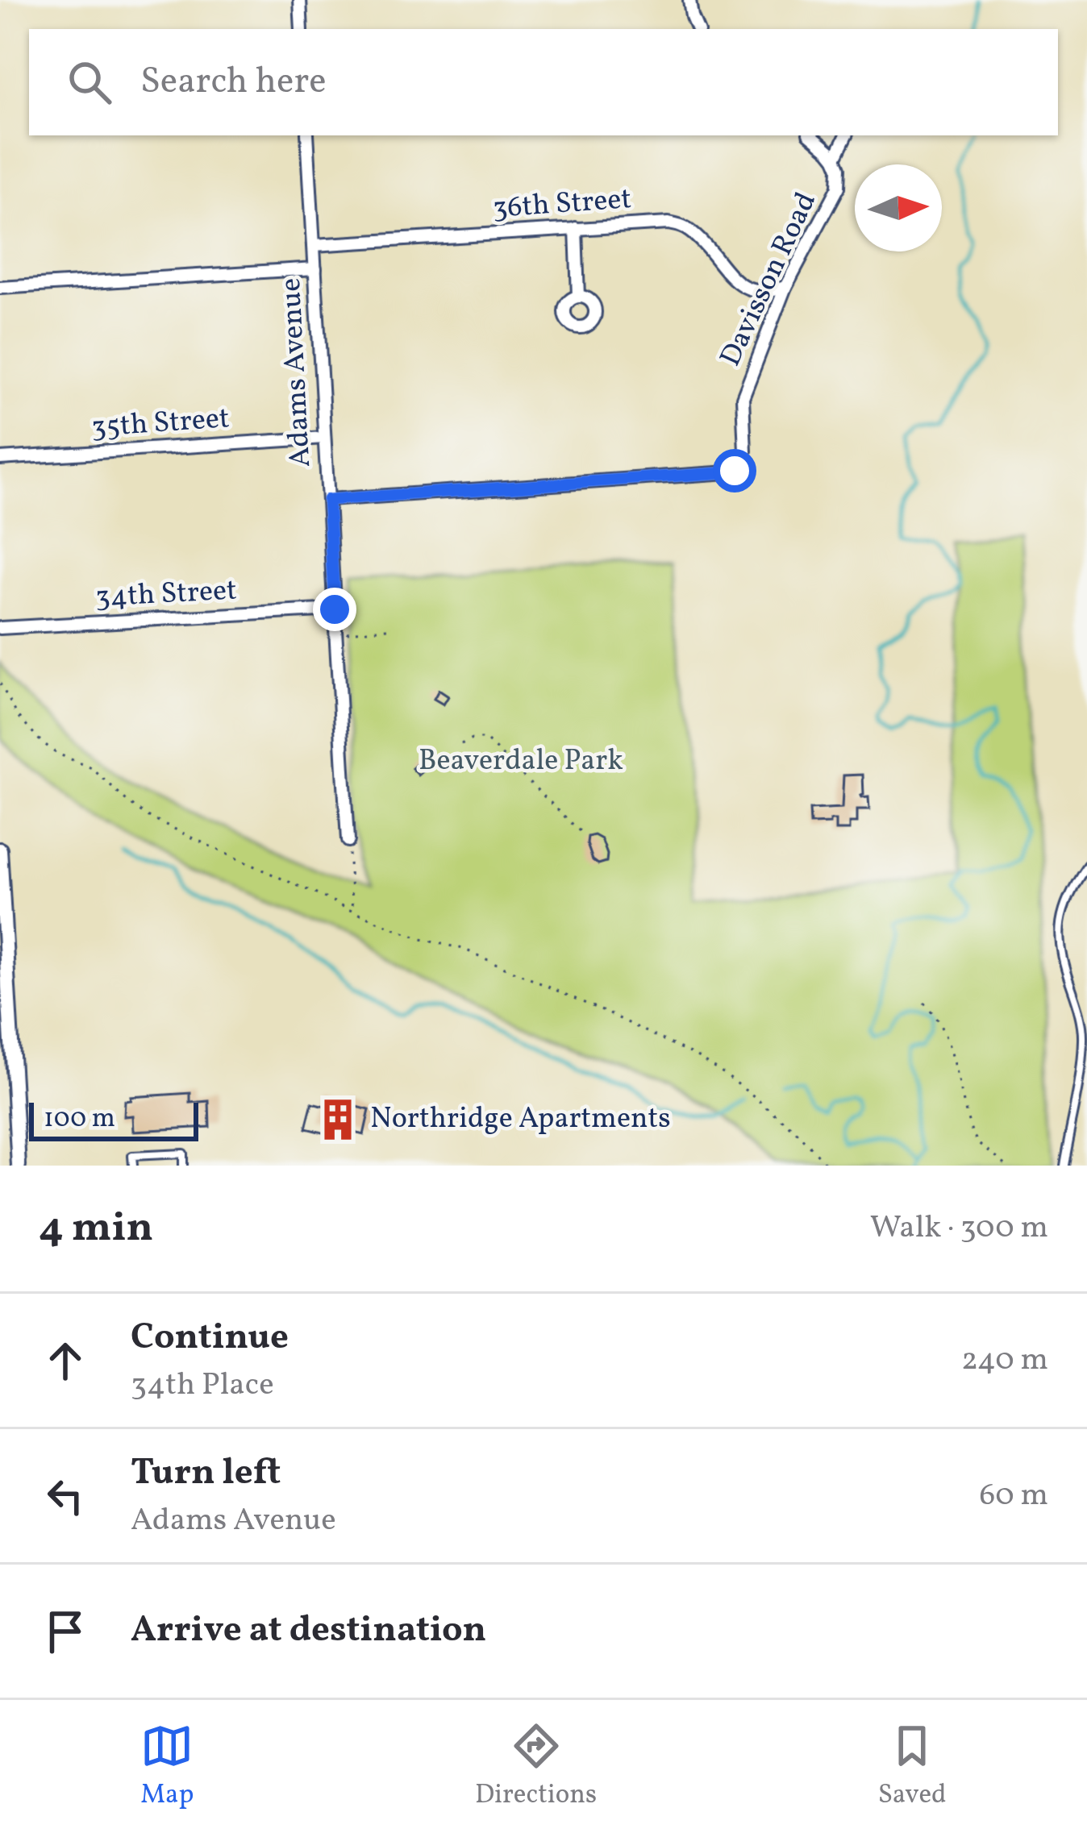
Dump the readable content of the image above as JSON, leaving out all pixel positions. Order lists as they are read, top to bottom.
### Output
{
  "streets": {
    "street": [
      "36th Street",
      "Davisson Road",
      "Adams Avenue",
      "35th Street",
      "34th Street"
    ]
  },
  "crossings": [
    ["36th Street", "Davisson Road"],
    ["36th Street", "Adams Avenue"],
    ["Davisson Road", "Adams Avenue"],
    ["Adams Avenue", "35th Street"],
    ["Adams Avenue", "34th Street"]
  ],
  "parks": ["Beaverdale Park"],
  "places": {
    "building": ["Northridge Apartments"]
  },
  "scale_bar": "100 m",
  "north": "right",
  "page": {
    "search": "Search here",
    "scale": "100 m",
    "heading": ["4 min", "Walk · 300 m"],
    "list": [
      ["Continue", "34th Place", "240 m"],
      ["Turn left", "Adams Avenue", "60 m"],
      "Arrive at destination"
    ],
    "nav": ["Map", "Directions", "Saved"]
  }
}
